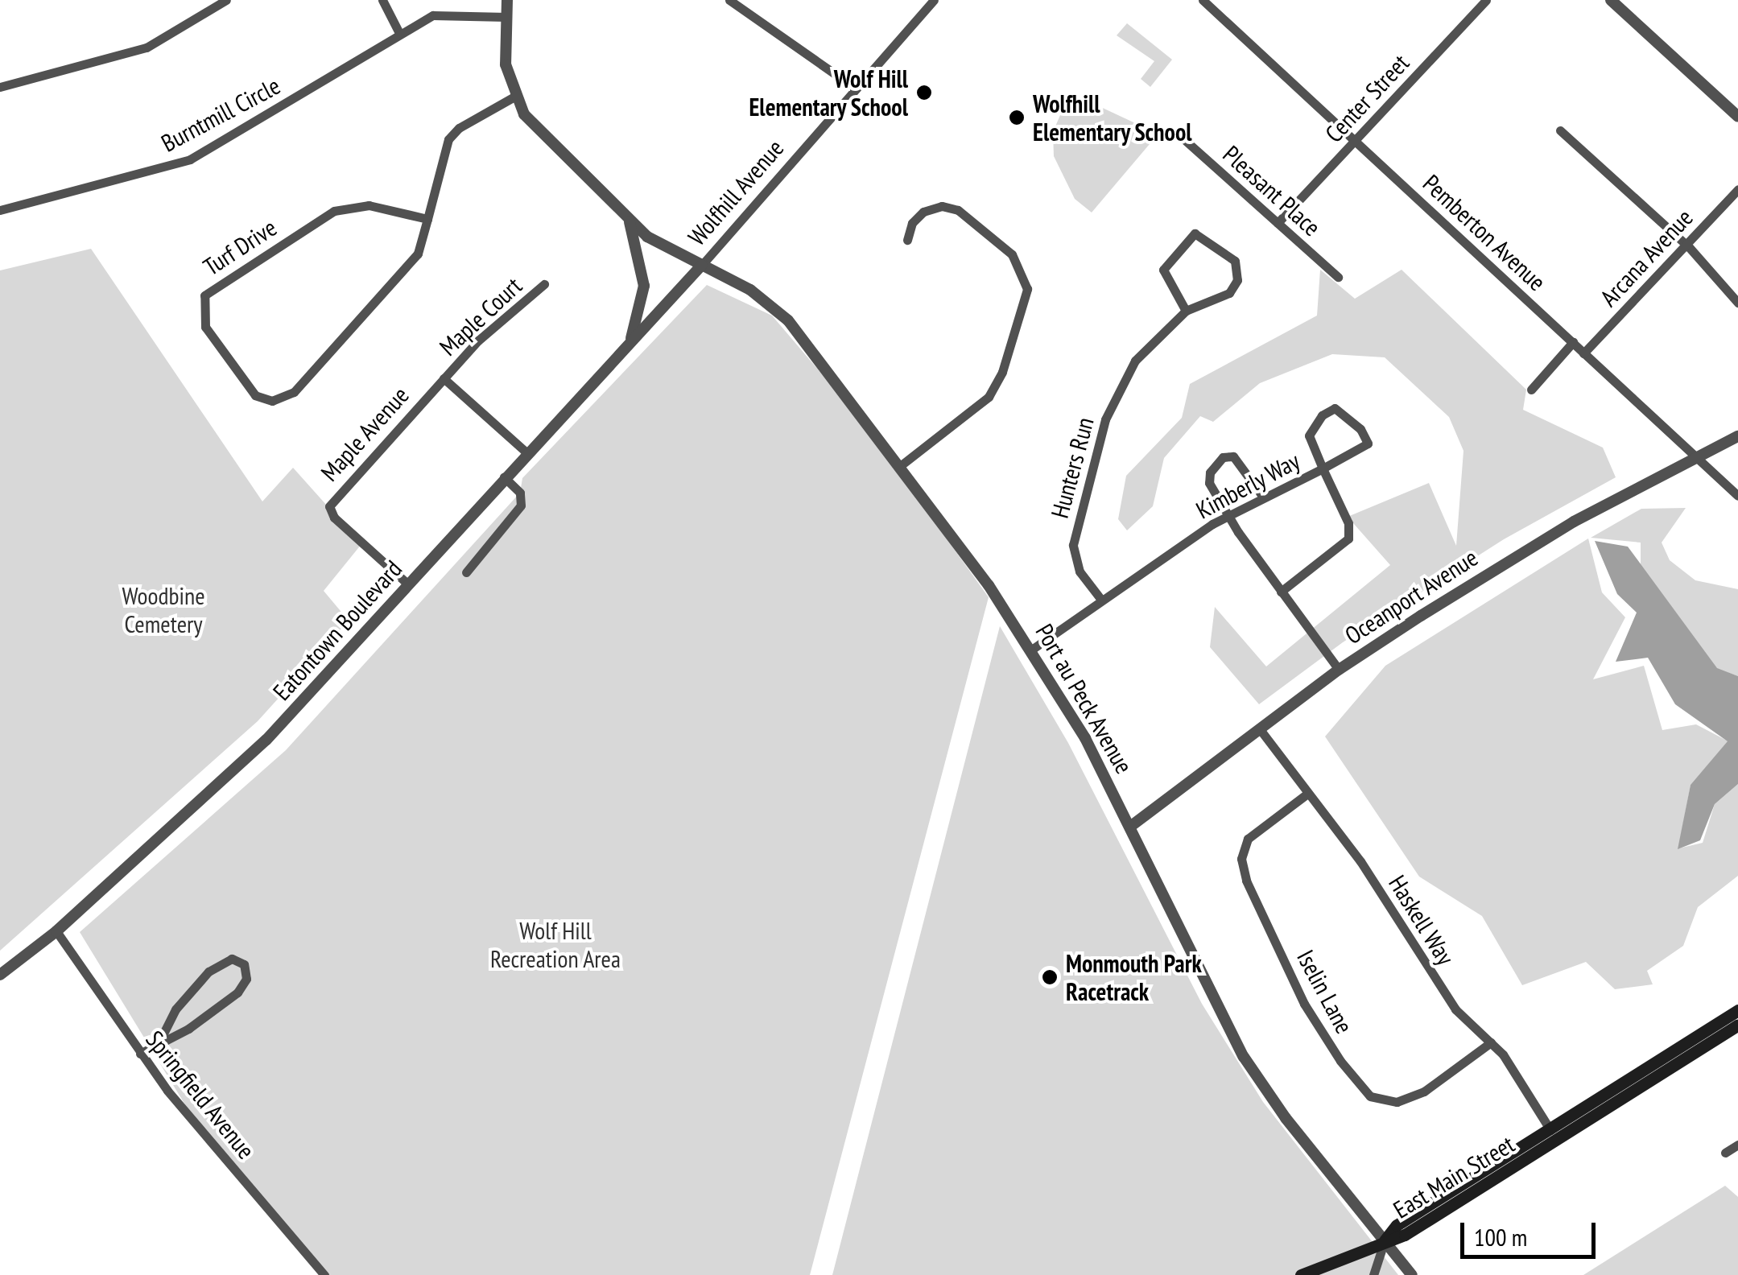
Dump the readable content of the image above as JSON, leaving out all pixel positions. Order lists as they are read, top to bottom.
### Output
{
  "streets": {
    "main road": ["East Main Street"],
    "street": [
      "Center Street",
      "Burntmill Circle",
      "Pleasant Place",
      "Wolfhill Avenue",
      "Pemberton Avenue",
      "Turf Drive",
      "Arcana Avenue",
      "Maple Court",
      "Maple Avenue",
      "Hunters Run",
      "Kimberly Way",
      "Oceanport Avenue",
      "Eatontown Boulevard",
      "Port au Peck Avenue",
      "Haskell Way",
      "Iselin Lane",
      "Springfield Avenue"
    ]
  },
  "crossings": [
    ["Center Street", "Pleasant Place"],
    ["Center Street", "Pemberton Avenue"],
    ["Wolfhill Avenue", "Eatontown Boulevard"],
    ["Wolfhill Avenue", "Port au Peck Avenue"],
    ["Pemberton Avenue", "Arcana Avenue"],
    ["Pemberton Avenue", "Oceanport Avenue"],
    ["Maple Court", "Maple Avenue"],
    ["Maple Avenue", "Eatontown Boulevard"],
    ["Hunters Run", "Kimberly Way"],
    ["Kimberly Way", "Port au Peck Avenue"],
    ["Oceanport Avenue", "Port au Peck Avenue"],
    ["Oceanport Avenue", "Haskell Way"],
    ["Eatontown Boulevard", "Springfield Avenue"],
    ["Port au Peck Avenue", "East Main Street"],
    ["Haskell Way", "Iselin Lane"],
    ["Haskell Way", "East Main Street"]
  ],
  "parks": ["Woodbine Cemetery", "Wolf Hill Recreation Area"],
  "places": ["Wolf Hill Elementary School", "Wolfhill Elementary School", "Monmouth Park Racetrack"],
  "scale_bar": "100 m"
}
